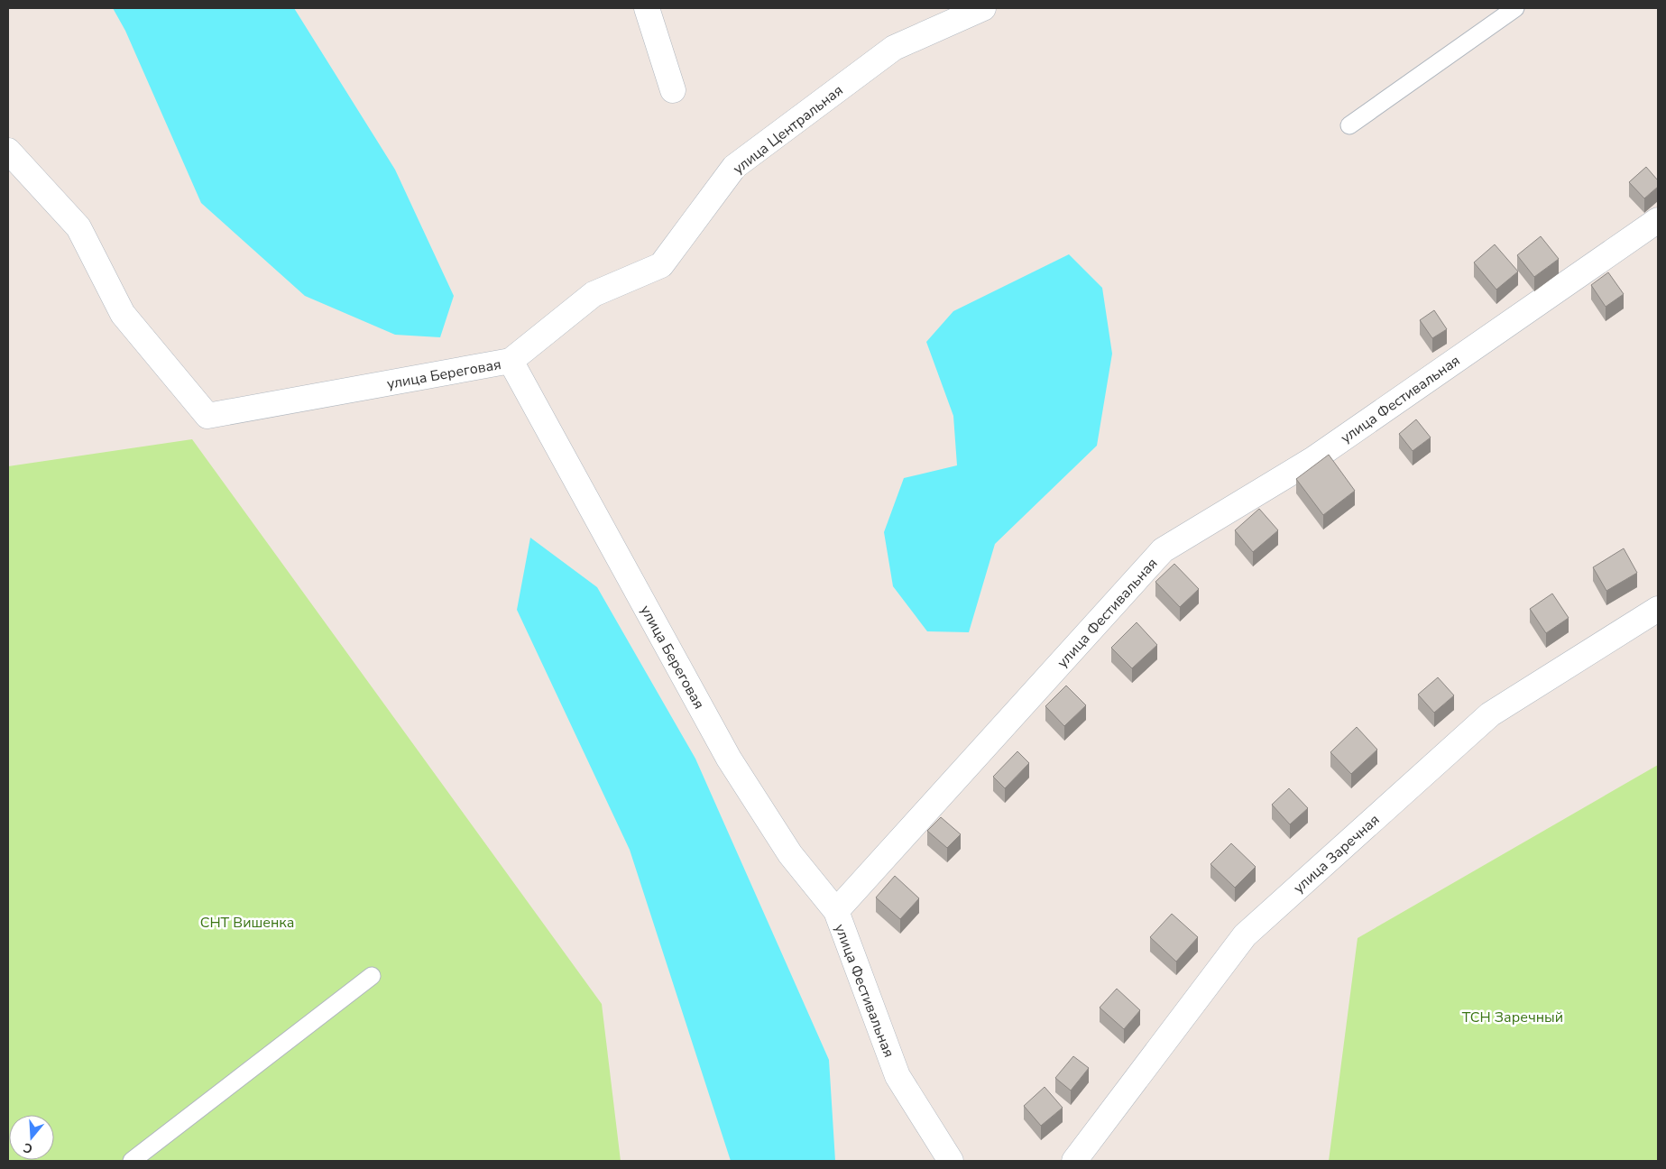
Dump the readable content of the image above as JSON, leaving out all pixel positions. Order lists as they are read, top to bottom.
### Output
{
  "streets": {
    "street": [
      "улица Центральная",
      "улица Береговая",
      "улица Фестивальная",
      "улица Заречная"
    ]
  },
  "crossings": [
    ["улица Береговая", "улица Фестивальная"]
  ],
  "parks": ["СНТ Вишенка", "ТСН Заречный"],
  "north": "bottom"
}
